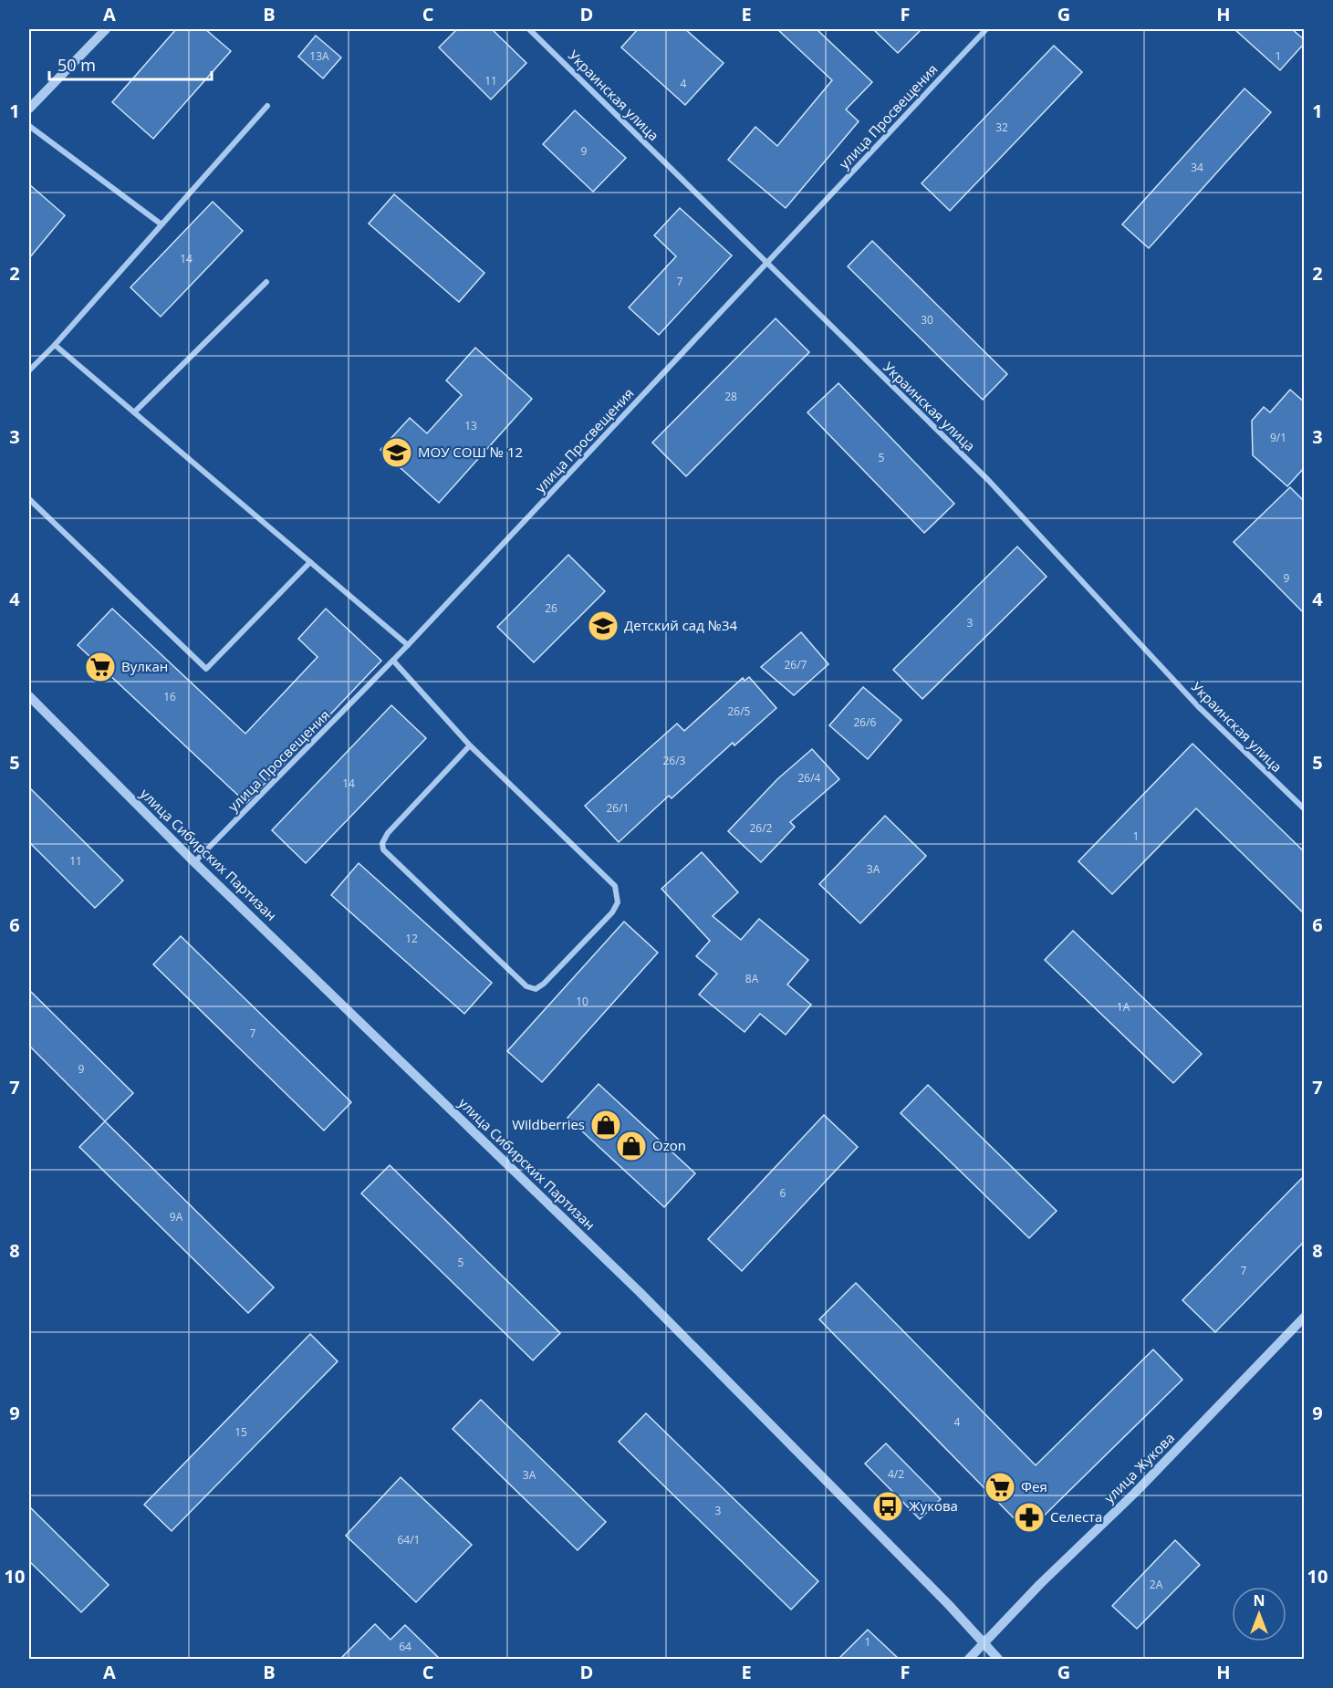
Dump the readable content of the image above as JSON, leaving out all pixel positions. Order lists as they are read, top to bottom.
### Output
{
  "streets": {
    "street": [
      "Украинская улица",
      "улица Просвещения",
      "улица Сибирских Партизан",
      "улица Жукова"
    ]
  },
  "crossings": [
    ["Украинская улица", "улица Просвещения"],
    ["улица Просвещения", "улица Сибирских Партизан"],
    ["улица Сибирских Партизан", "улица Жукова"]
  ],
  "places": {
    "school or university": ["МОУ СОШ № 12", "Детский сад №34"],
    "supermarket": ["Вулкан", "Фея"],
    "shop": ["Wildberries", "Ozon"],
    "bus stop": ["Жукова"],
    "pharmacy": ["Селеста"]
  },
  "house_numbers": [
    "13А",
    "1",
    "11",
    "4",
    "32",
    "9",
    "34",
    "14",
    "7",
    "30",
    "28",
    "13",
    "9/1",
    "5",
    "9",
    "26",
    "3",
    "26/7",
    "16",
    "26/5",
    "26/6",
    "26/3",
    "26/4",
    "14",
    "26/1",
    "26/2",
    "1",
    "11",
    "3А",
    "12",
    "8А",
    "10",
    "1А",
    "7",
    "9",
    "6",
    "9А",
    "5",
    "7",
    "4",
    "15",
    "4/2",
    "3А",
    "3",
    "64/1",
    "2А",
    "1",
    "64"
  ],
  "scale_bar": "50 m",
  "north": "top",
  "grid": {
    "columns": [
      "A",
      "B",
      "C",
      "D",
      "E",
      "F",
      "G",
      "H"
    ],
    "rows": [
      "1",
      "2",
      "3",
      "4",
      "5",
      "6",
      "7",
      "8",
      "9",
      "10"
    ]
  }
}
